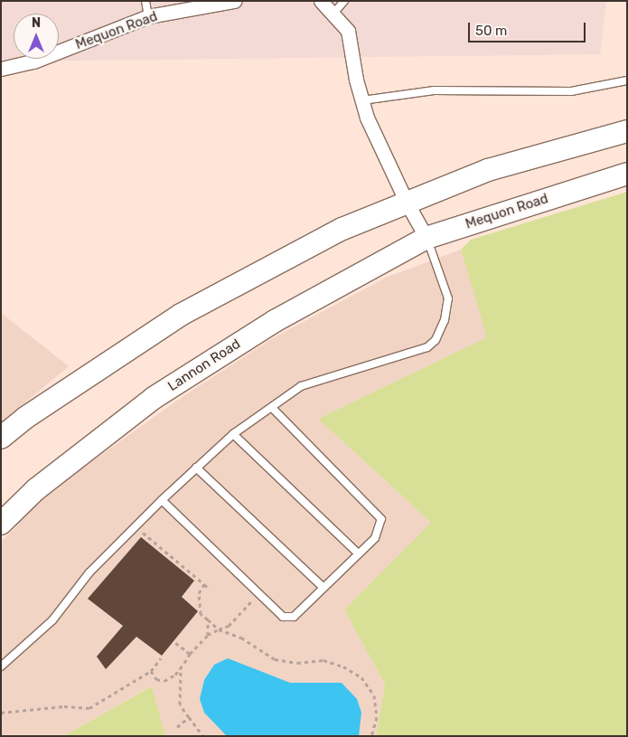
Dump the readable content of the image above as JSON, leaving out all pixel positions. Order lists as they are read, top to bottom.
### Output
{
  "streets": {
    "main road": ["Mequon Road", "Lannon Road"]
  },
  "crossings": [
    ["Mequon Road", "Lannon Road"]
  ],
  "scale_bar": "50 m",
  "north": "top"
}
